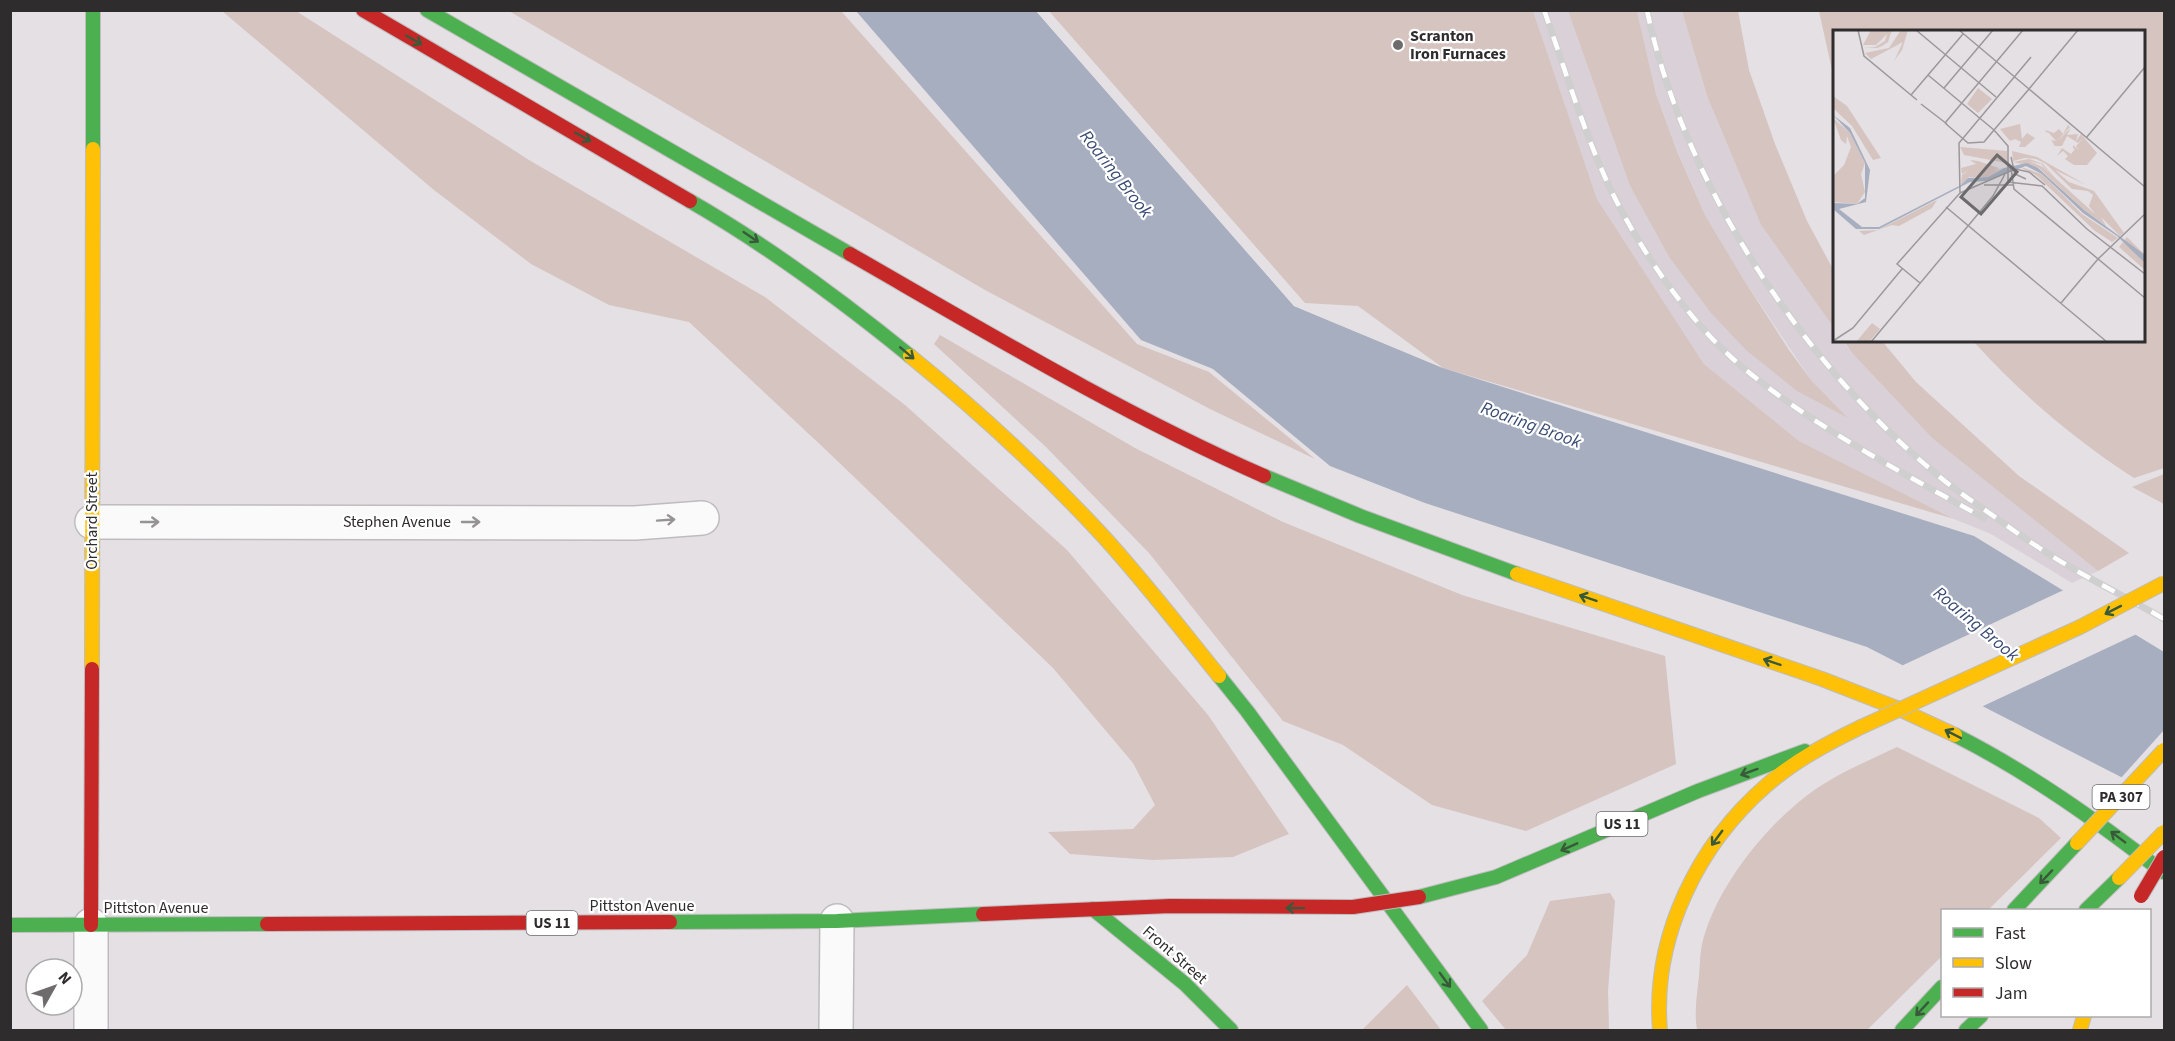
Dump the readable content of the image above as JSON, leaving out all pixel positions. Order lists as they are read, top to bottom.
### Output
{
  "streets": {
    "main road": [
      "Orchard Street",
      "PA 307",
      "US 11",
      "Pittston Avenue",
      "Front Street"
    ],
    "street": ["Stephen Avenue"]
  },
  "crossings": [
    ["Orchard Street", "Stephen Avenue"],
    ["Orchard Street", "Pittston Avenue"],
    ["US 11", "Pittston Avenue"],
    ["US 11", "Front Street"],
    ["Pittston Avenue", "Front Street"]
  ],
  "one_way": ["Stephen Avenue"],
  "water": ["Roaring Brook"],
  "places": ["Scranton Iron Furnaces"],
  "legend": ["Fast", "Slow", "Jam"],
  "north": "top right"
}
